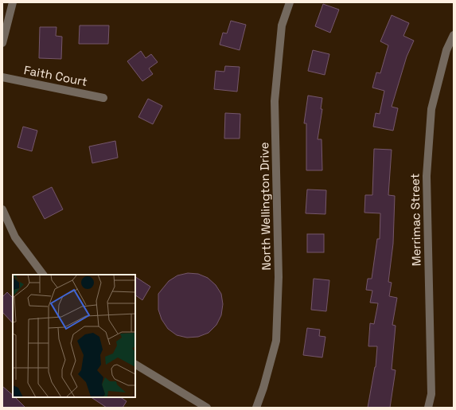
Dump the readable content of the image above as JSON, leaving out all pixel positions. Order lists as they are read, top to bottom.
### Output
{
  "streets": {
    "street": ["Faith Court", "North Wellington Drive", "Merrimac Street"]
  }
}
